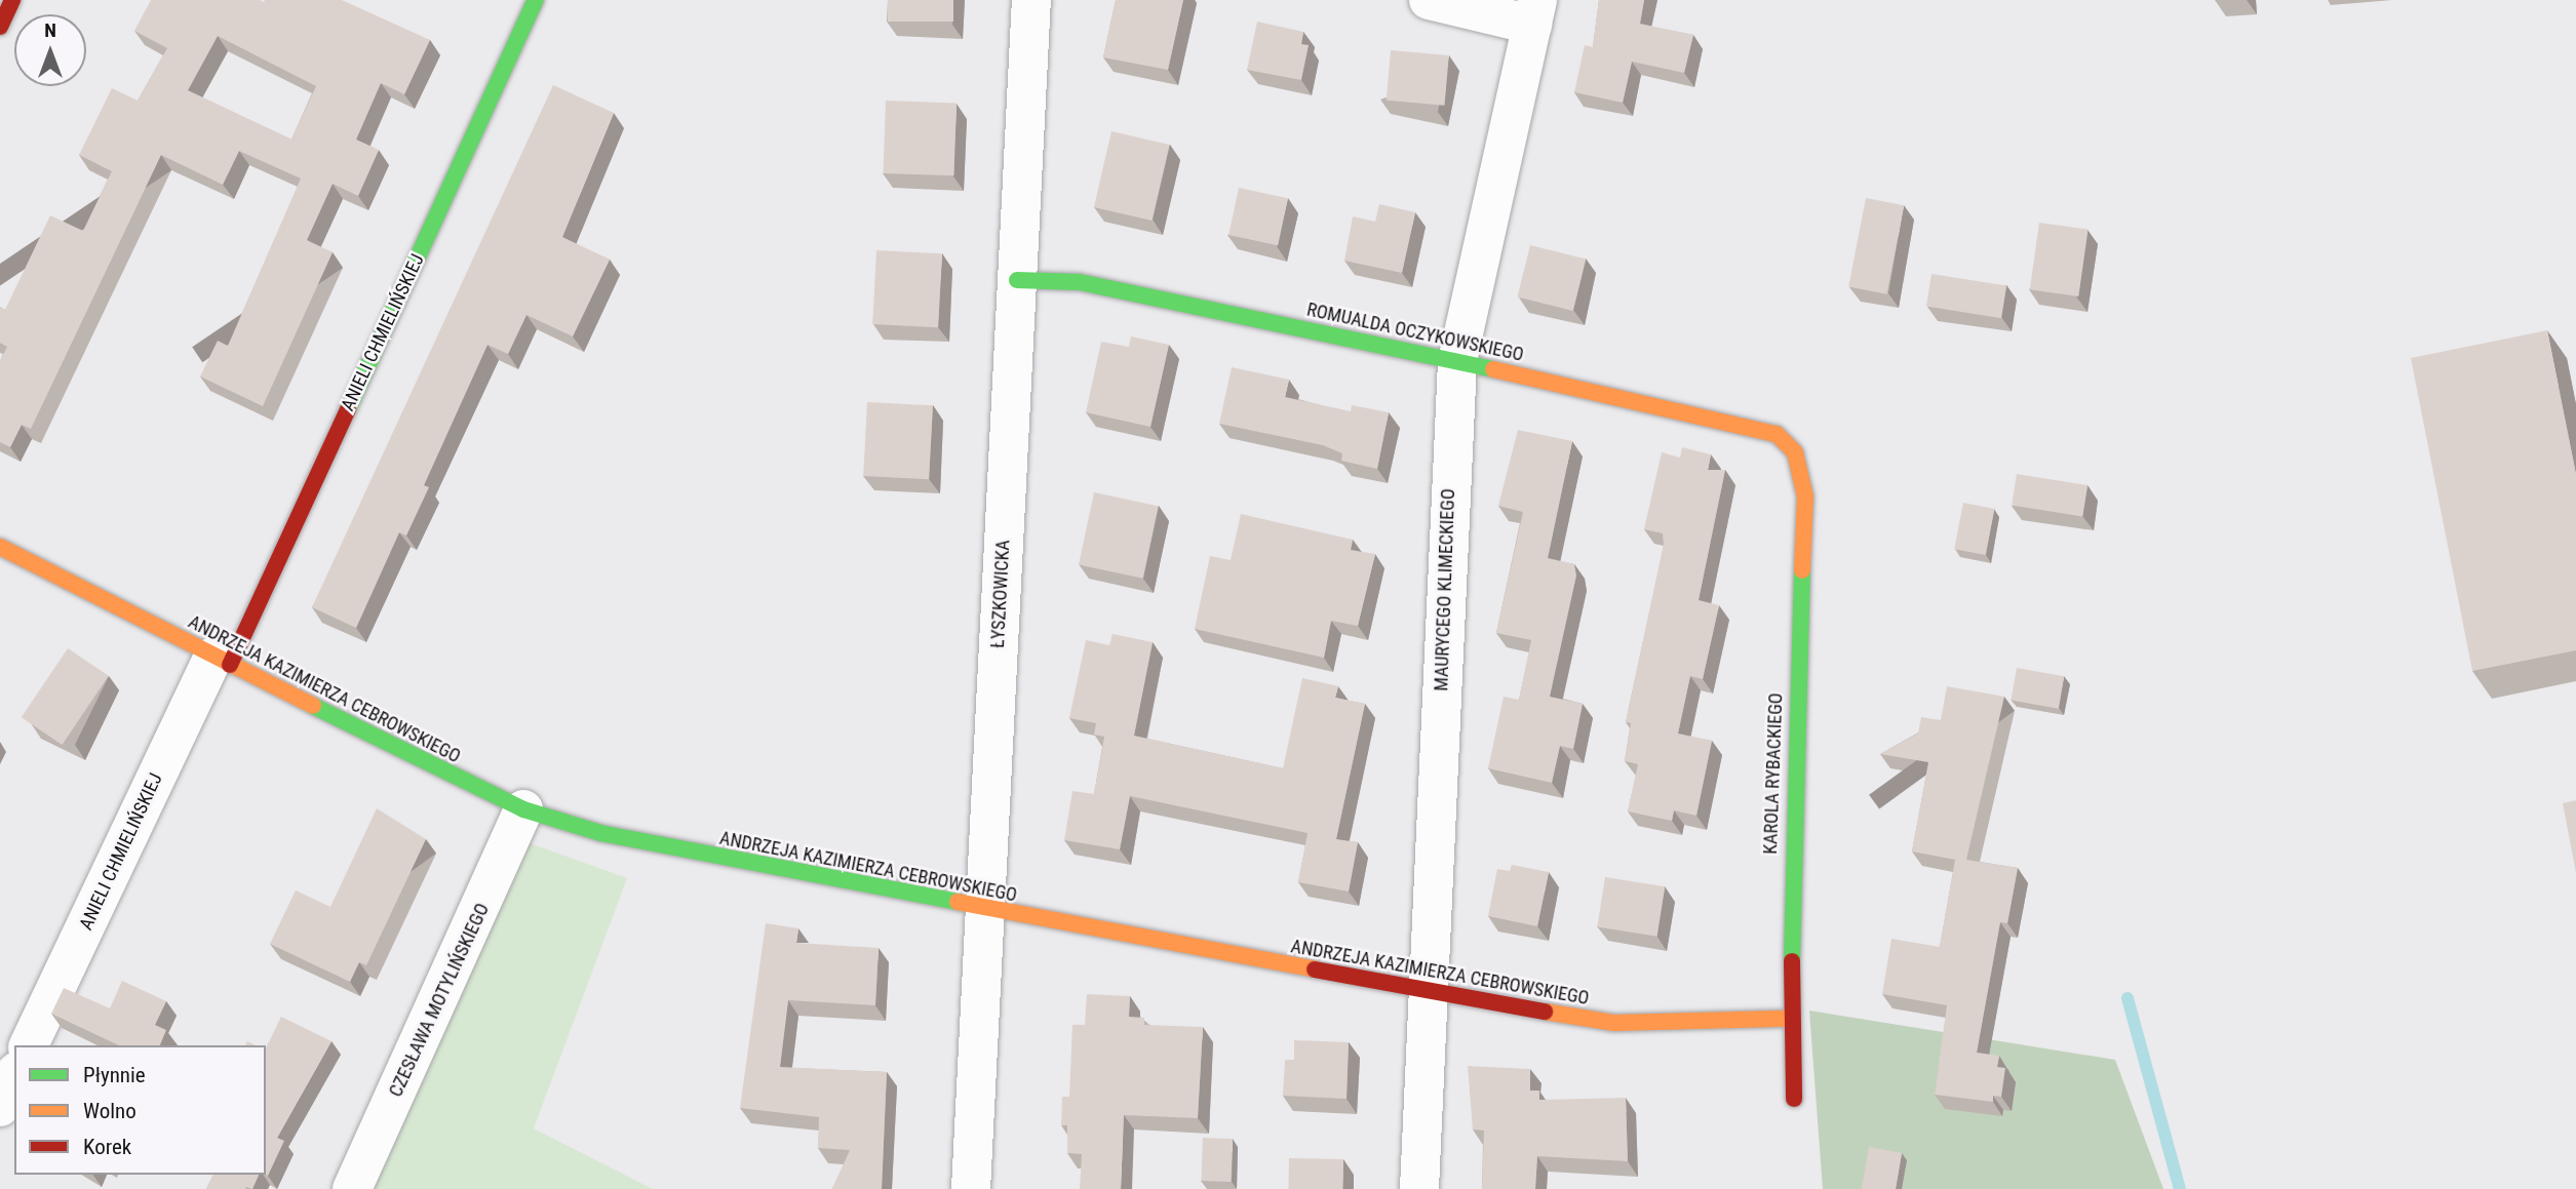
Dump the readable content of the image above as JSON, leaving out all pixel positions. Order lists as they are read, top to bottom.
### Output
{
  "streets": {
    "street": [
      "ANIELI CHMIELIŃSKIEJ",
      "ROMUALDA OCZYKOWSKIEGO",
      "MAURYCEGO KLIMECKIEGO",
      "ŁYSZKOWICKA",
      "ANDRZEJA KAZIMIERZA CEBROWSKIEGO",
      "KAROLA RYBACKIEGO",
      "CZESŁAWA MOTYLIŃSKIEGO"
    ]
  },
  "crossings": [
    ["ANIELI CHMIELIŃSKIEJ", "ANDRZEJA KAZIMIERZA CEBROWSKIEGO"],
    ["ROMUALDA OCZYKOWSKIEGO", "MAURYCEGO KLIMECKIEGO"],
    ["ROMUALDA OCZYKOWSKIEGO", "ŁYSZKOWICKA"],
    ["ROMUALDA OCZYKOWSKIEGO", "KAROLA RYBACKIEGO"],
    ["MAURYCEGO KLIMECKIEGO", "ANDRZEJA KAZIMIERZA CEBROWSKIEGO"],
    ["ŁYSZKOWICKA", "ANDRZEJA KAZIMIERZA CEBROWSKIEGO"],
    ["ANDRZEJA KAZIMIERZA CEBROWSKIEGO", "KAROLA RYBACKIEGO"],
    ["ANDRZEJA KAZIMIERZA CEBROWSKIEGO", "CZESŁAWA MOTYLIŃSKIEGO"]
  ],
  "legend": ["Płynnie", "Wolno", "Korek"],
  "north": "top"
}
